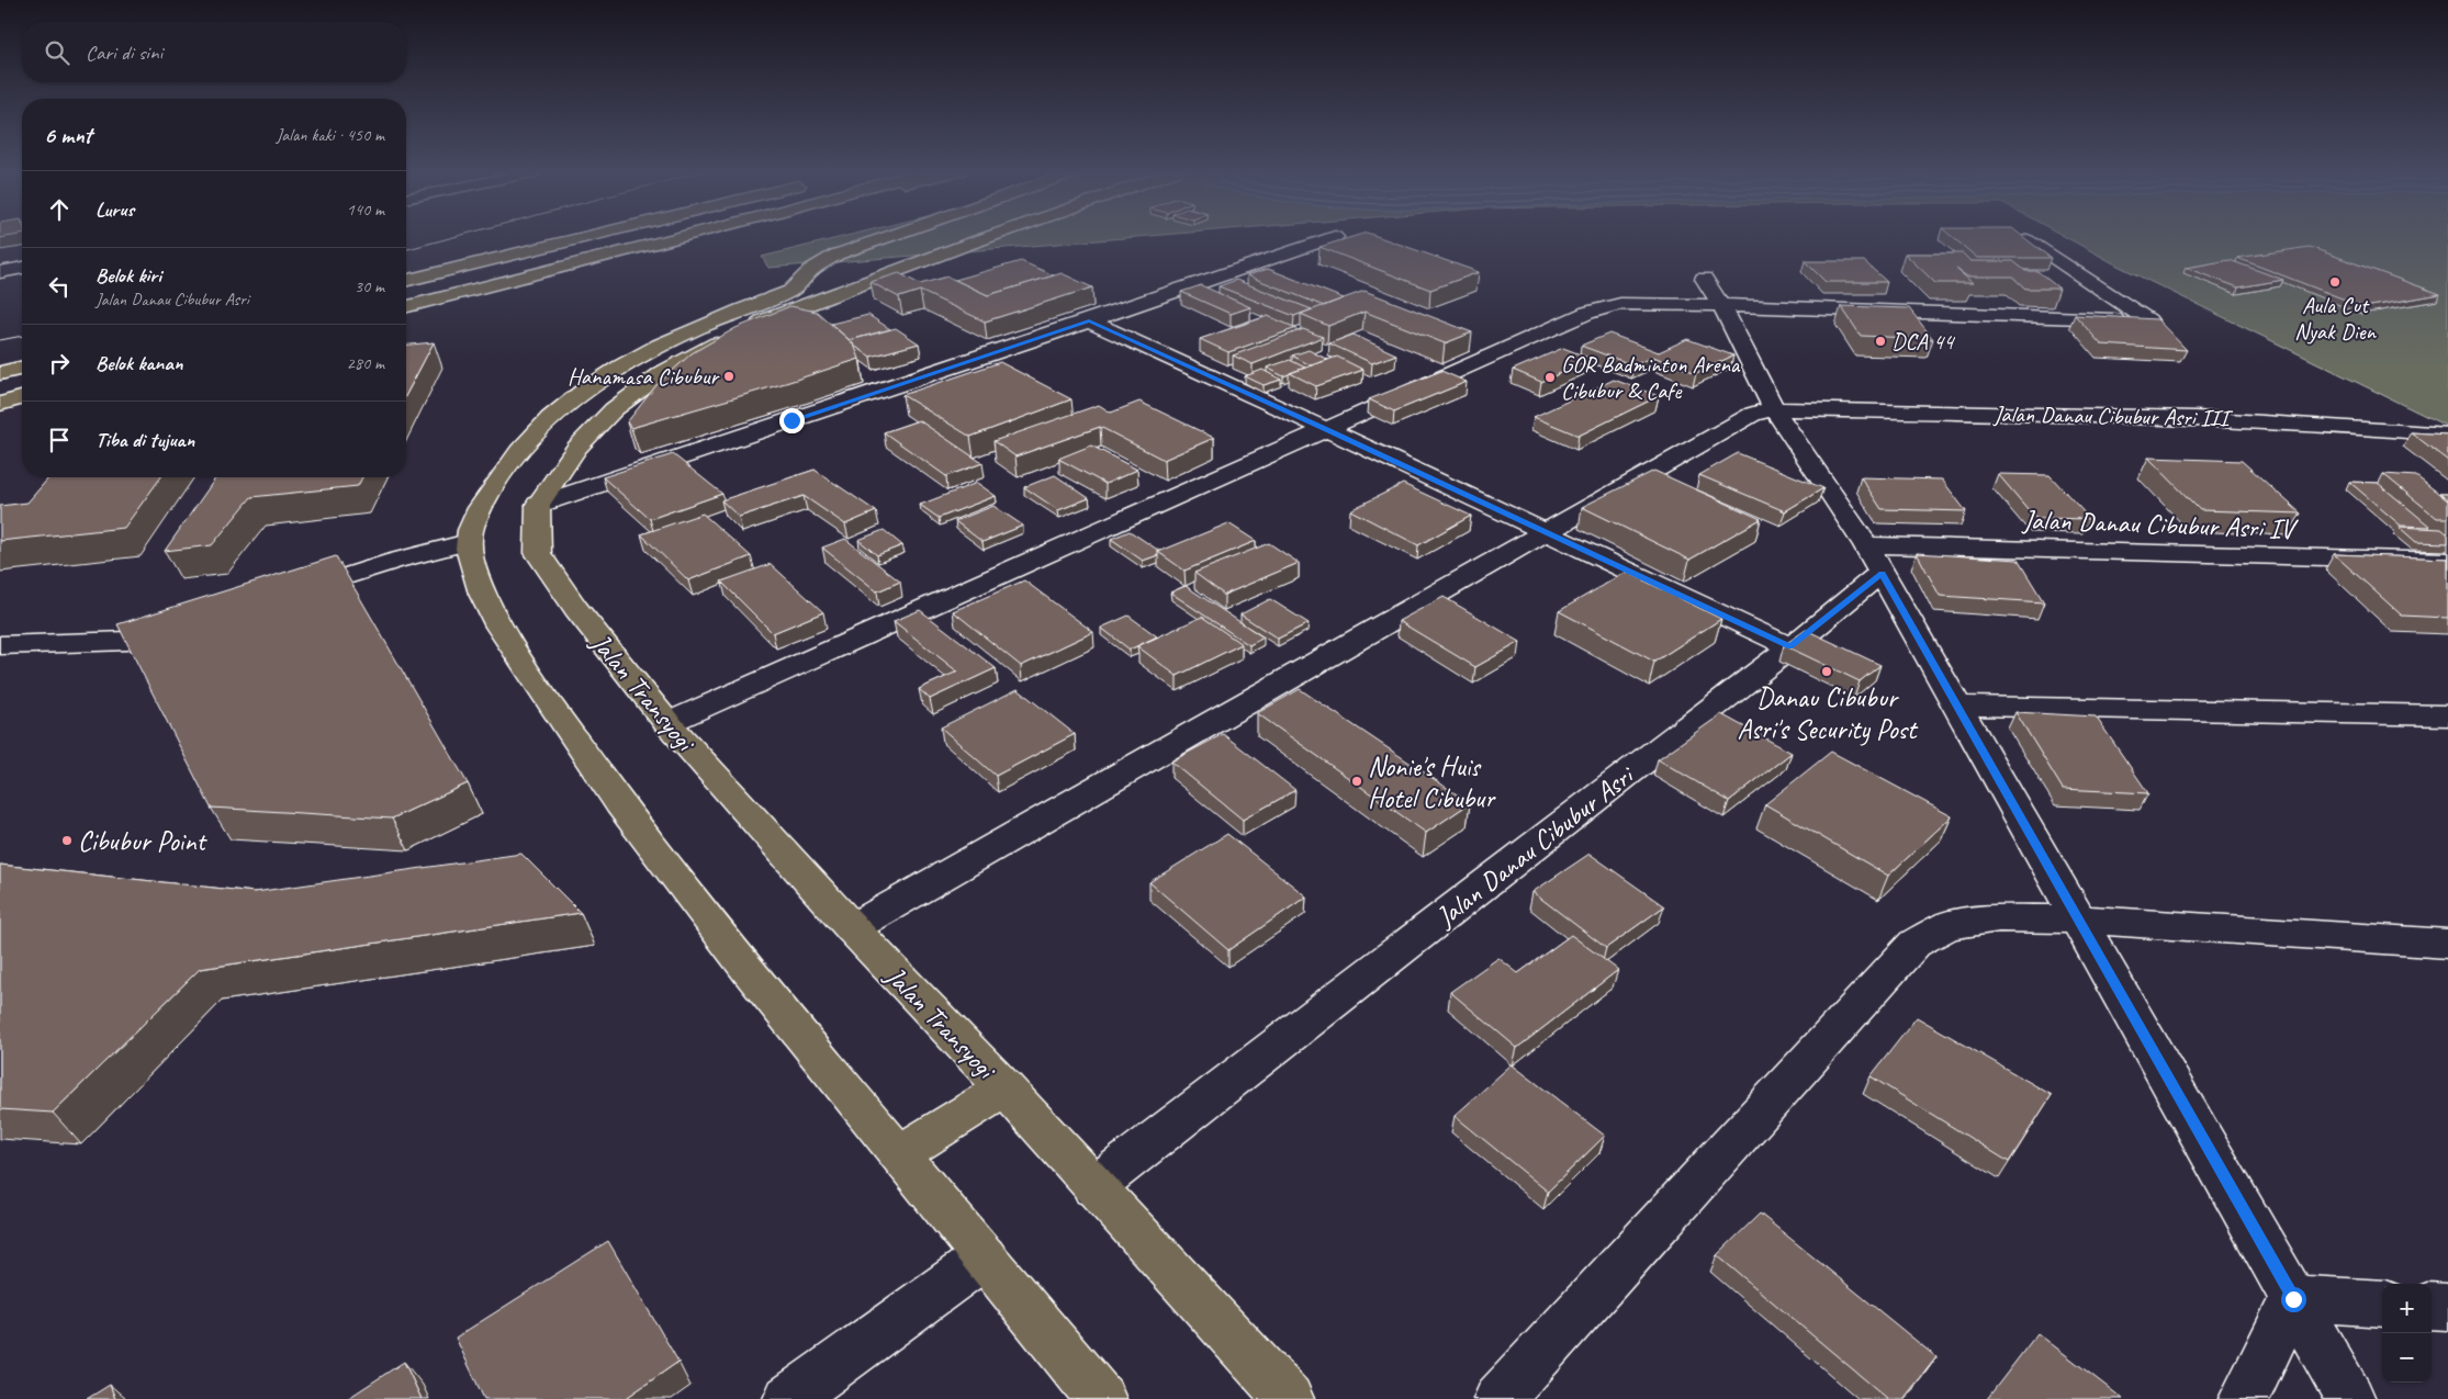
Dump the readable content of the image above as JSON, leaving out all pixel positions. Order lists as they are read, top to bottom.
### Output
{
  "streets": {
    "highway": ["Jalan Transyogi"],
    "street": ["Jalan Danau Cibubur Asri III", "Jalan Danau Cibubur Asri IV", "Jalan Danau Cibubur Asri"]
  },
  "crossings": [
    ["Jalan Danau Cibubur Asri III", "Jalan Transyogi"],
    ["Jalan Danau Cibubur Asri IV", "Jalan Danau Cibubur Asri"],
    ["Jalan Transyogi", "Jalan Danau Cibubur Asri"]
  ],
  "places": [
    "Aula Cut Nyak Dien",
    "DCA 44",
    "Hanamasa Cibubur",
    "GOR Badminton Arena Cibubur & Cafe",
    "Danau Cibubur Asri's Security Post",
    "Nonie's Huis Hotel Cibubur",
    "Cibubur Point"
  ],
  "page": {
    "search": "Cari di sini",
    "heading": ["6 mnt", "Jalan kaki · 450 m"],
    "list": [
      ["Lurus", "140 m"],
      ["Belok kiri", "Jalan Danau Cibubur Asri", "30 m"],
      ["Belok kanan", "280 m"],
      "Tiba di tujuan"
    ],
    "map_buttons": ["+", "−"]
  }
}
